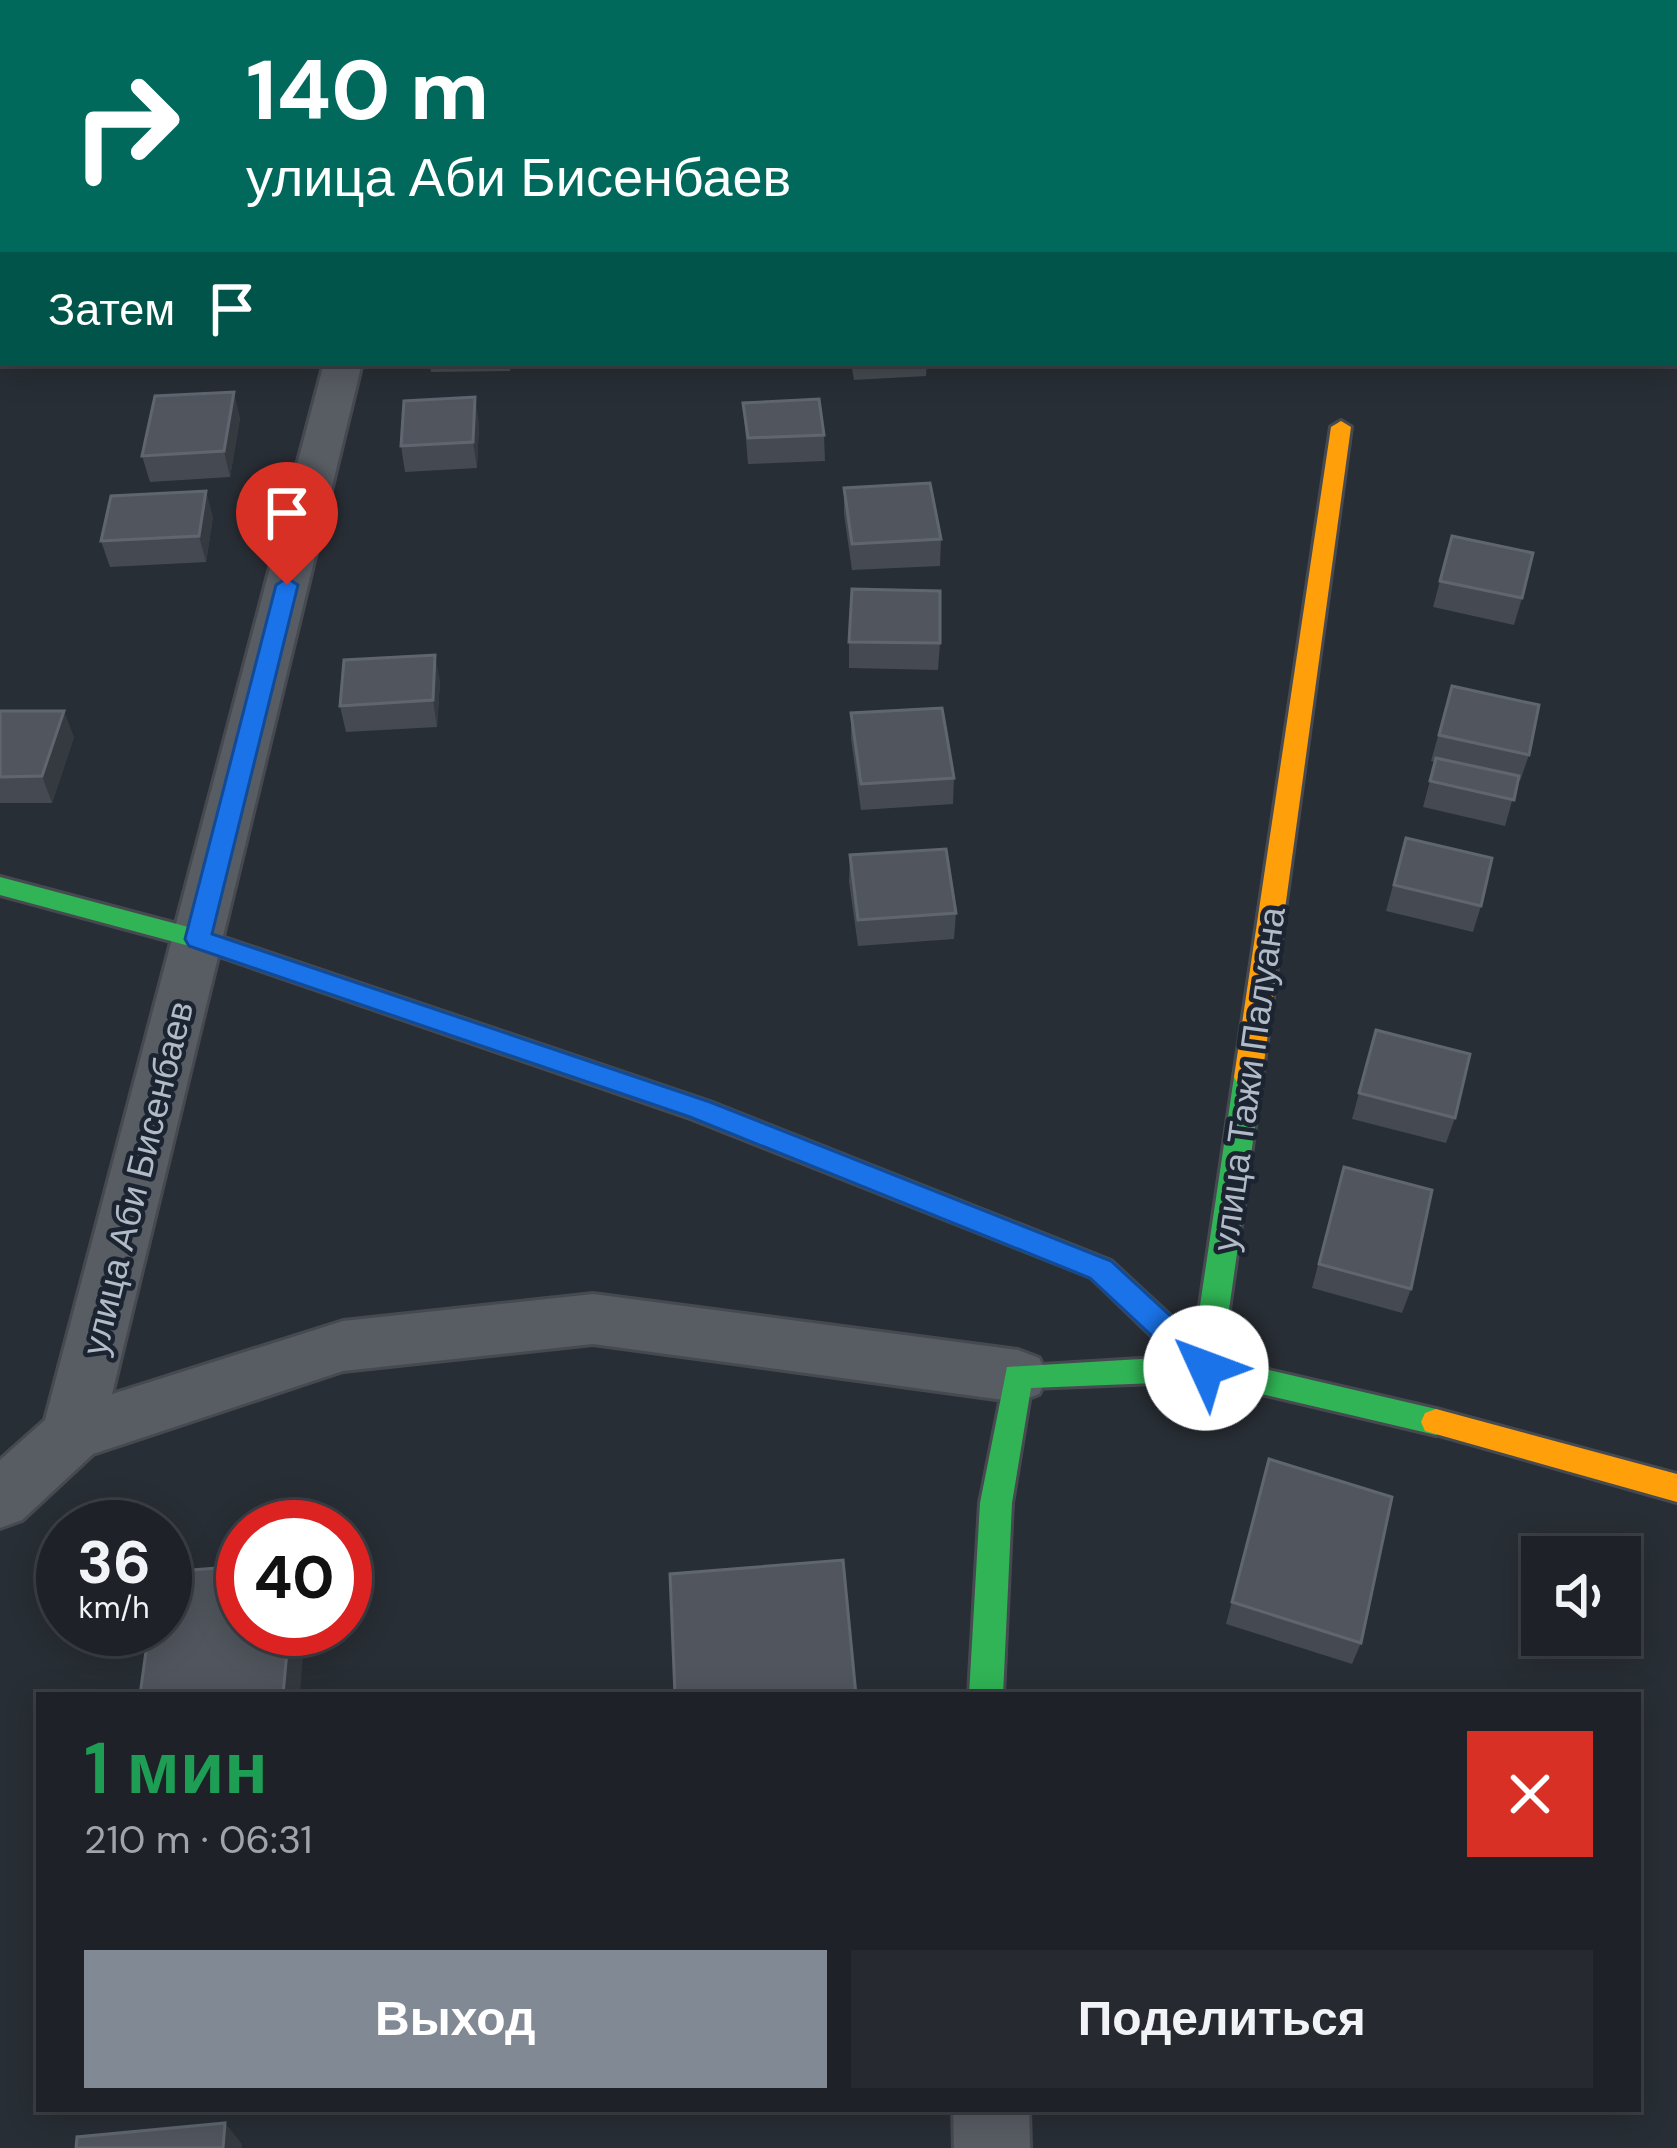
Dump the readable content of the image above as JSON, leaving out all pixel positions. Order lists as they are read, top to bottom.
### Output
{
  "streets": {
    "street": ["улица Тажи Палуана", "улица Аби Бисенбаев"]
  },
  "page": {
    "turn": ["140 m", "улица Аби Бисенбаев"],
    "then": "Затем",
    "speed": "36 km/h",
    "limit": "40",
    "heading": ["1 мин", "210 m · 06:31"],
    "buttons": ["Выход", "Поделиться"]
  }
}
